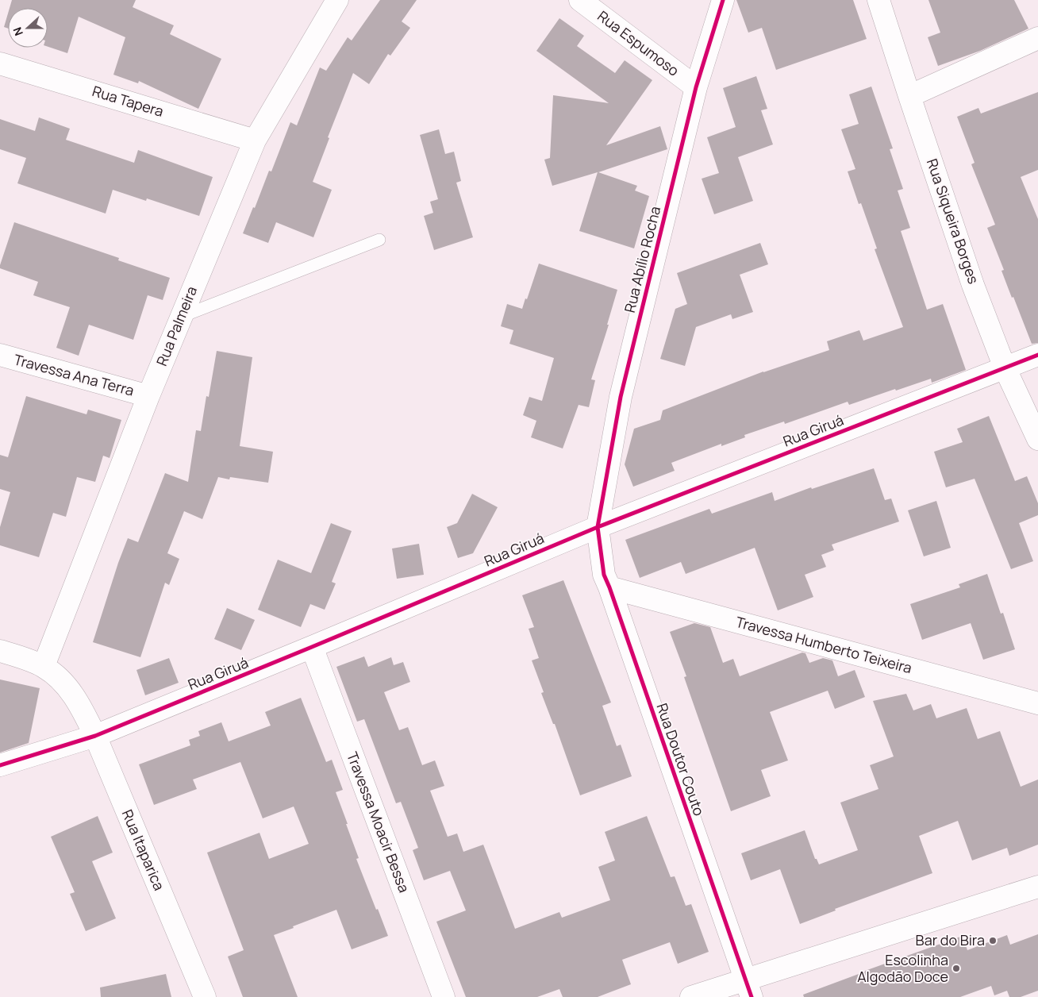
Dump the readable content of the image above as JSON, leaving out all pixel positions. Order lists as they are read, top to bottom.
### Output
{
  "streets": {
    "street": [
      "Rua Espumoso",
      "Rua Tapera",
      "Rua Siqueira Borges",
      "Rua Abílio Rocha",
      "Rua Palmeira",
      "Travessa Ana Terra",
      "Rua Giruá",
      "Travessa Humberto Teixeira",
      "Rua Doutor Couto",
      "Travessa Moacir Bessa",
      "Rua Itaparica"
    ]
  },
  "crossings": [
    ["Rua Espumoso", "Rua Abílio Rocha"],
    ["Rua Tapera", "Rua Palmeira"],
    ["Rua Siqueira Borges", "Rua Giruá"],
    ["Rua Abílio Rocha", "Rua Giruá"],
    ["Rua Abílio Rocha", "Rua Doutor Couto"],
    ["Rua Palmeira", "Travessa Ana Terra"],
    ["Rua Palmeira", "Rua Itaparica"],
    ["Rua Giruá", "Rua Doutor Couto"],
    ["Rua Giruá", "Travessa Moacir Bessa"],
    ["Rua Giruá", "Rua Itaparica"],
    ["Travessa Humberto Teixeira", "Rua Doutor Couto"]
  ],
  "places": ["Bar do Bira", "Escolinha Algodão Doce"],
  "north": "left"
}
